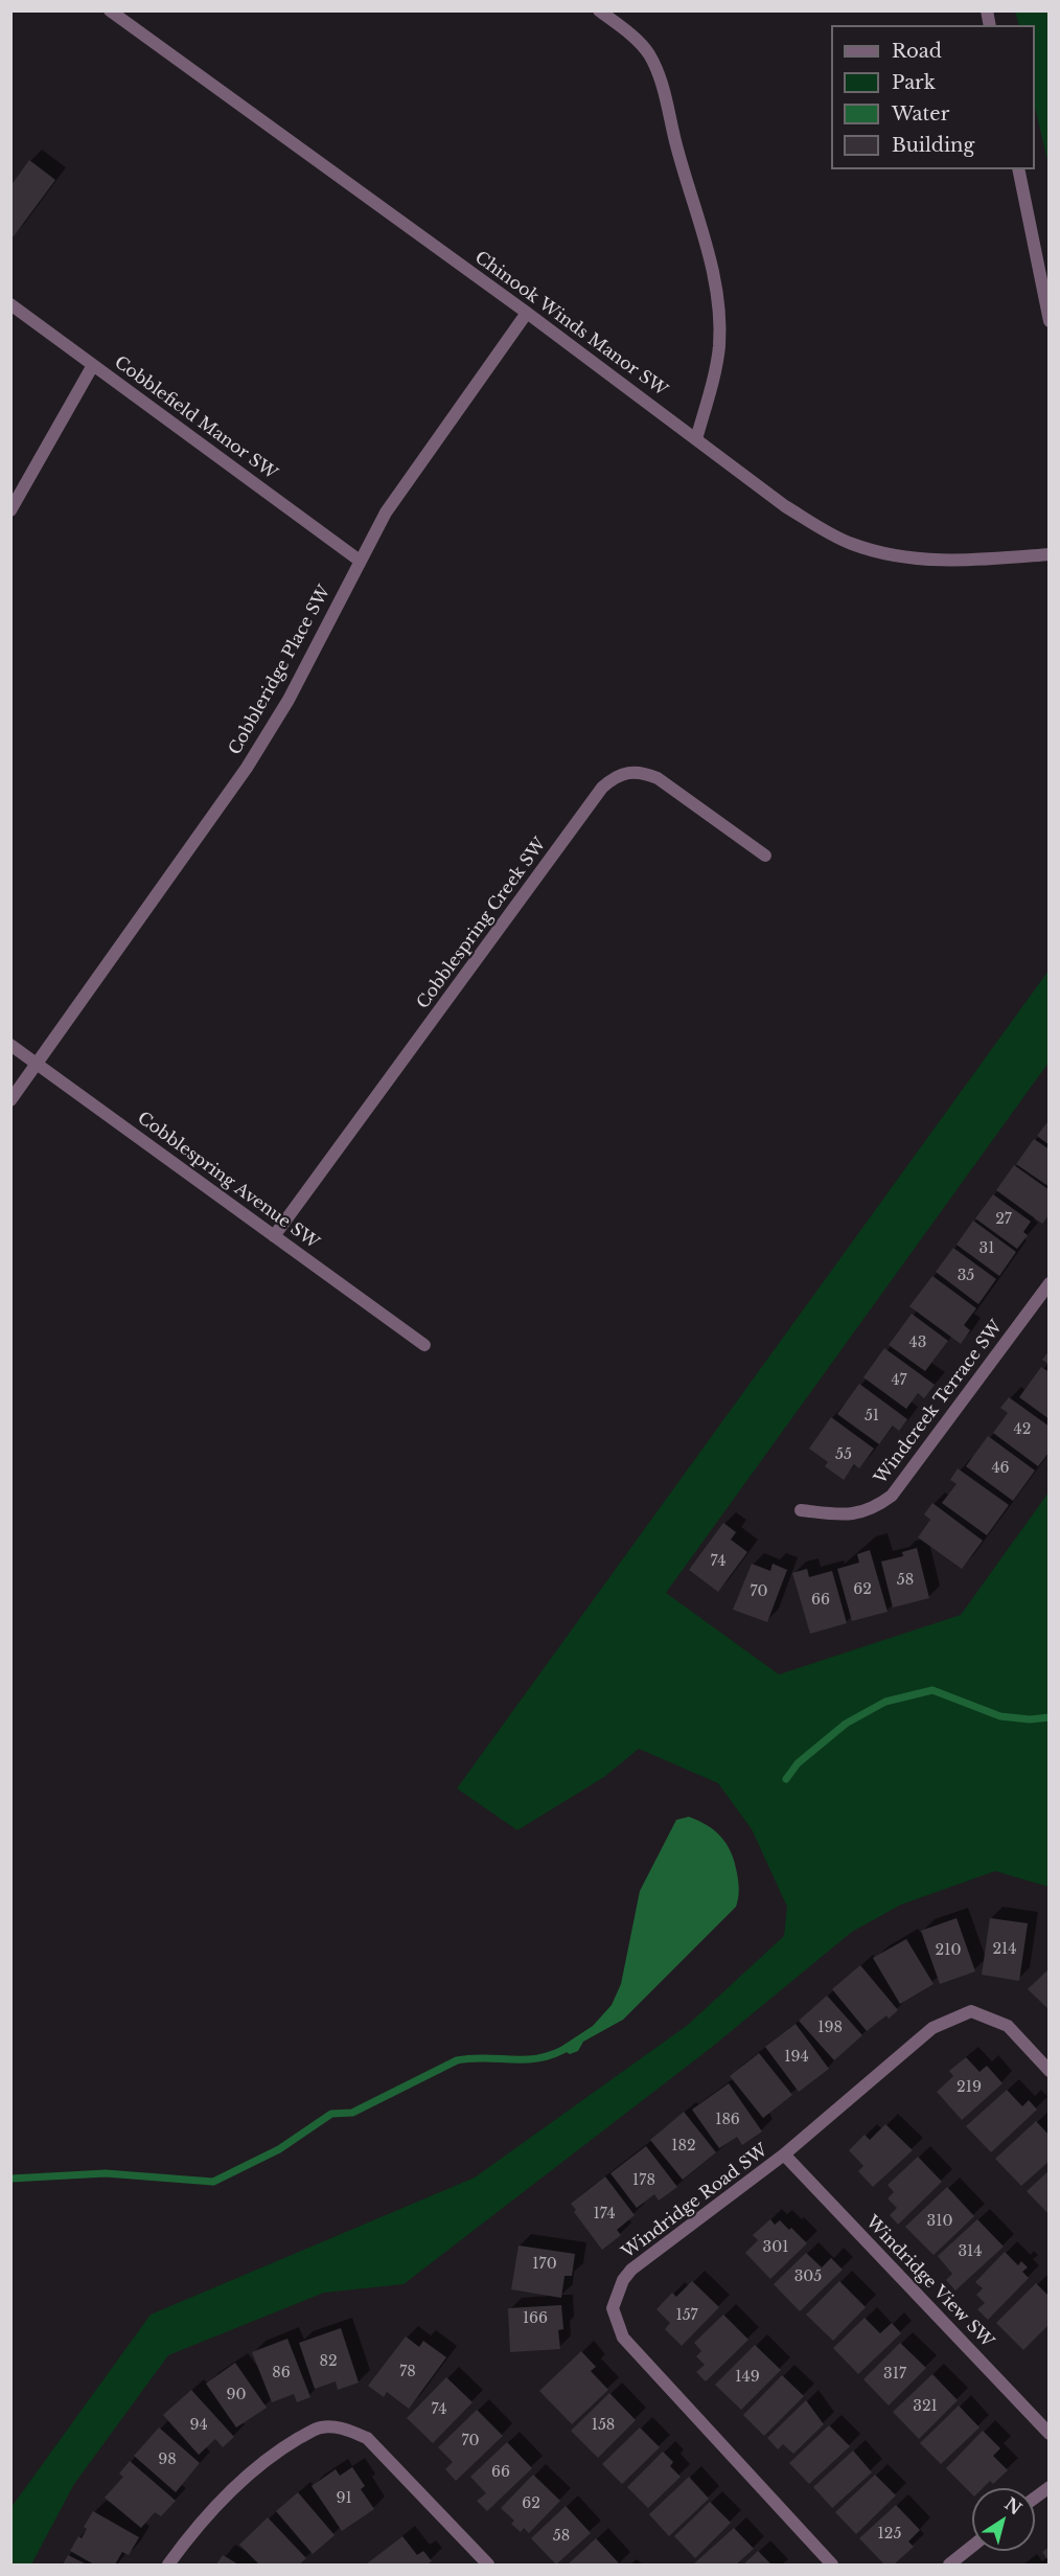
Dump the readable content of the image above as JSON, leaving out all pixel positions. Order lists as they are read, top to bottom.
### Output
{
  "streets": {
    "street": [
      "Chinook Winds Manor SW",
      "Cobblefield Manor SW",
      "Cobbleridge Place SW",
      "Cobblespring Creek SW",
      "Cobblespring Avenue SW",
      "Windcreek Terrace SW",
      "Windridge Road SW",
      "Windridge View SW"
    ]
  },
  "crossings": [
    ["Chinook Winds Manor SW", "Cobbleridge Place SW"],
    ["Cobblefield Manor SW", "Cobbleridge Place SW"],
    ["Cobbleridge Place SW", "Cobblespring Avenue SW"],
    ["Cobblespring Creek SW", "Cobblespring Avenue SW"],
    ["Windridge Road SW", "Windridge View SW"]
  ],
  "house_numbers": [
    "27",
    "31",
    "35",
    "43",
    "47",
    "51",
    "42",
    "55",
    "46",
    "74",
    "58",
    "62",
    "70",
    "66",
    "214",
    "210",
    "198",
    "194",
    "219",
    "186",
    "182",
    "178",
    "174",
    "310",
    "301",
    "314",
    "170",
    "305",
    "157",
    "166",
    "82",
    "78",
    "86",
    "317",
    "149",
    "90",
    "321",
    "74",
    "94",
    "158",
    "70",
    "98",
    "66",
    "91",
    "62",
    "125",
    "58"
  ],
  "legend": [
    "Road",
    "Park",
    "Water",
    "Building"
  ],
  "north": "top right"
}
